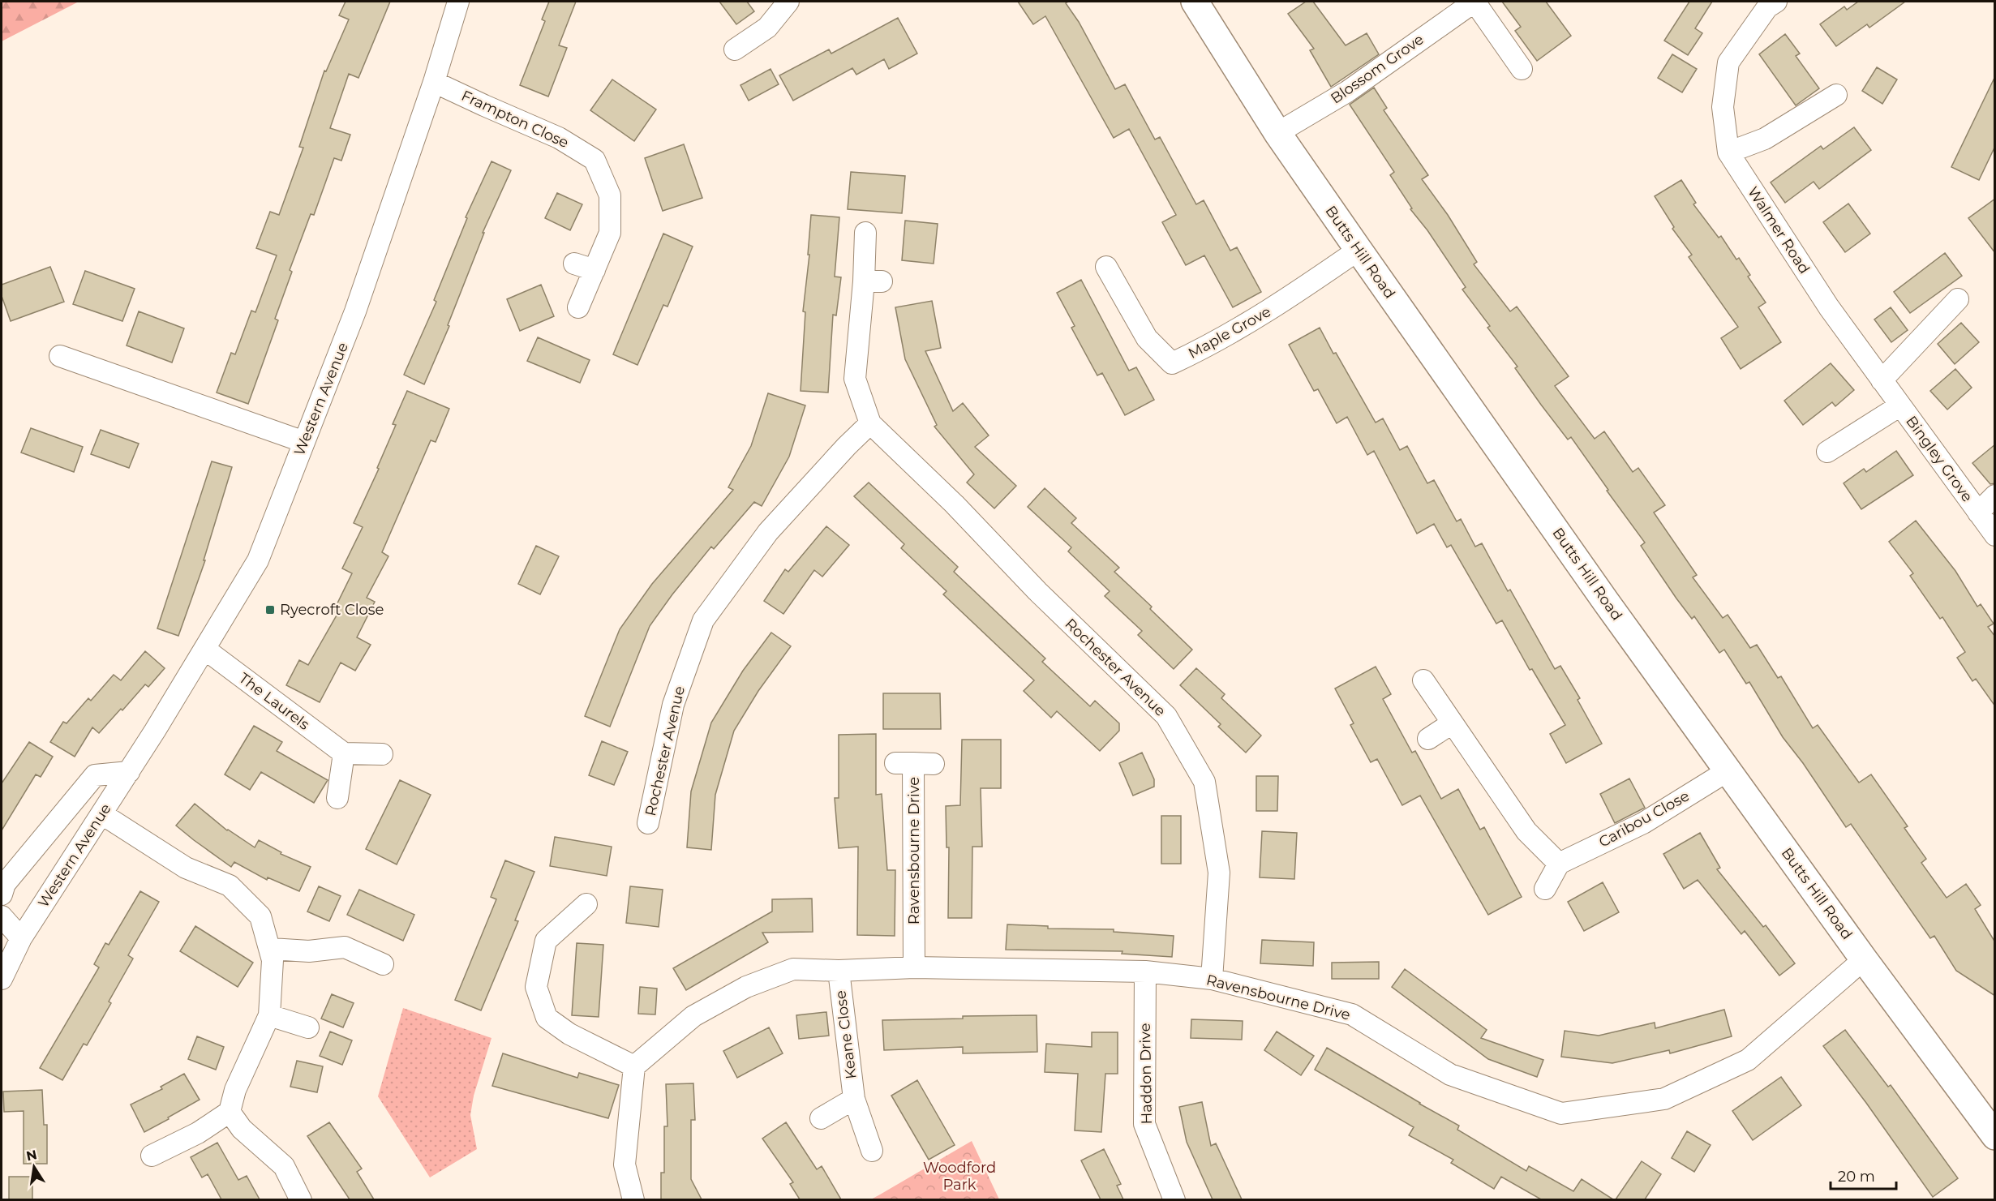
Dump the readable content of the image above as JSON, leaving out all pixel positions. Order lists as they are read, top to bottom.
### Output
{
  "streets": {
    "street": [
      "Blossom Grove",
      "Frampton Close",
      "Walmer Road",
      "Butts Hill Road",
      "Maple Grove",
      "Western Avenue",
      "Bingley Grove",
      "Rochester Avenue",
      "The Laurels",
      "Caribou Close",
      "Ravensbourne Drive",
      "Keane Close",
      "Haddon Drive"
    ]
  },
  "crossings": [
    ["Blossom Grove", "Butts Hill Road"],
    ["Frampton Close", "Western Avenue"],
    ["Walmer Road", "Bingley Grove"],
    ["Butts Hill Road", "Maple Grove"],
    ["Butts Hill Road", "Caribou Close"],
    ["Butts Hill Road", "Ravensbourne Drive"],
    ["Western Avenue", "The Laurels"],
    ["Rochester Avenue", "Ravensbourne Drive"],
    ["Ravensbourne Drive", "Keane Close"],
    ["Ravensbourne Drive", "Haddon Drive"]
  ],
  "parks": ["Woodford Park"],
  "places": {
    "transit": ["Ryecroft Close"]
  },
  "scale_bar": "20 m",
  "north": "top"
}
